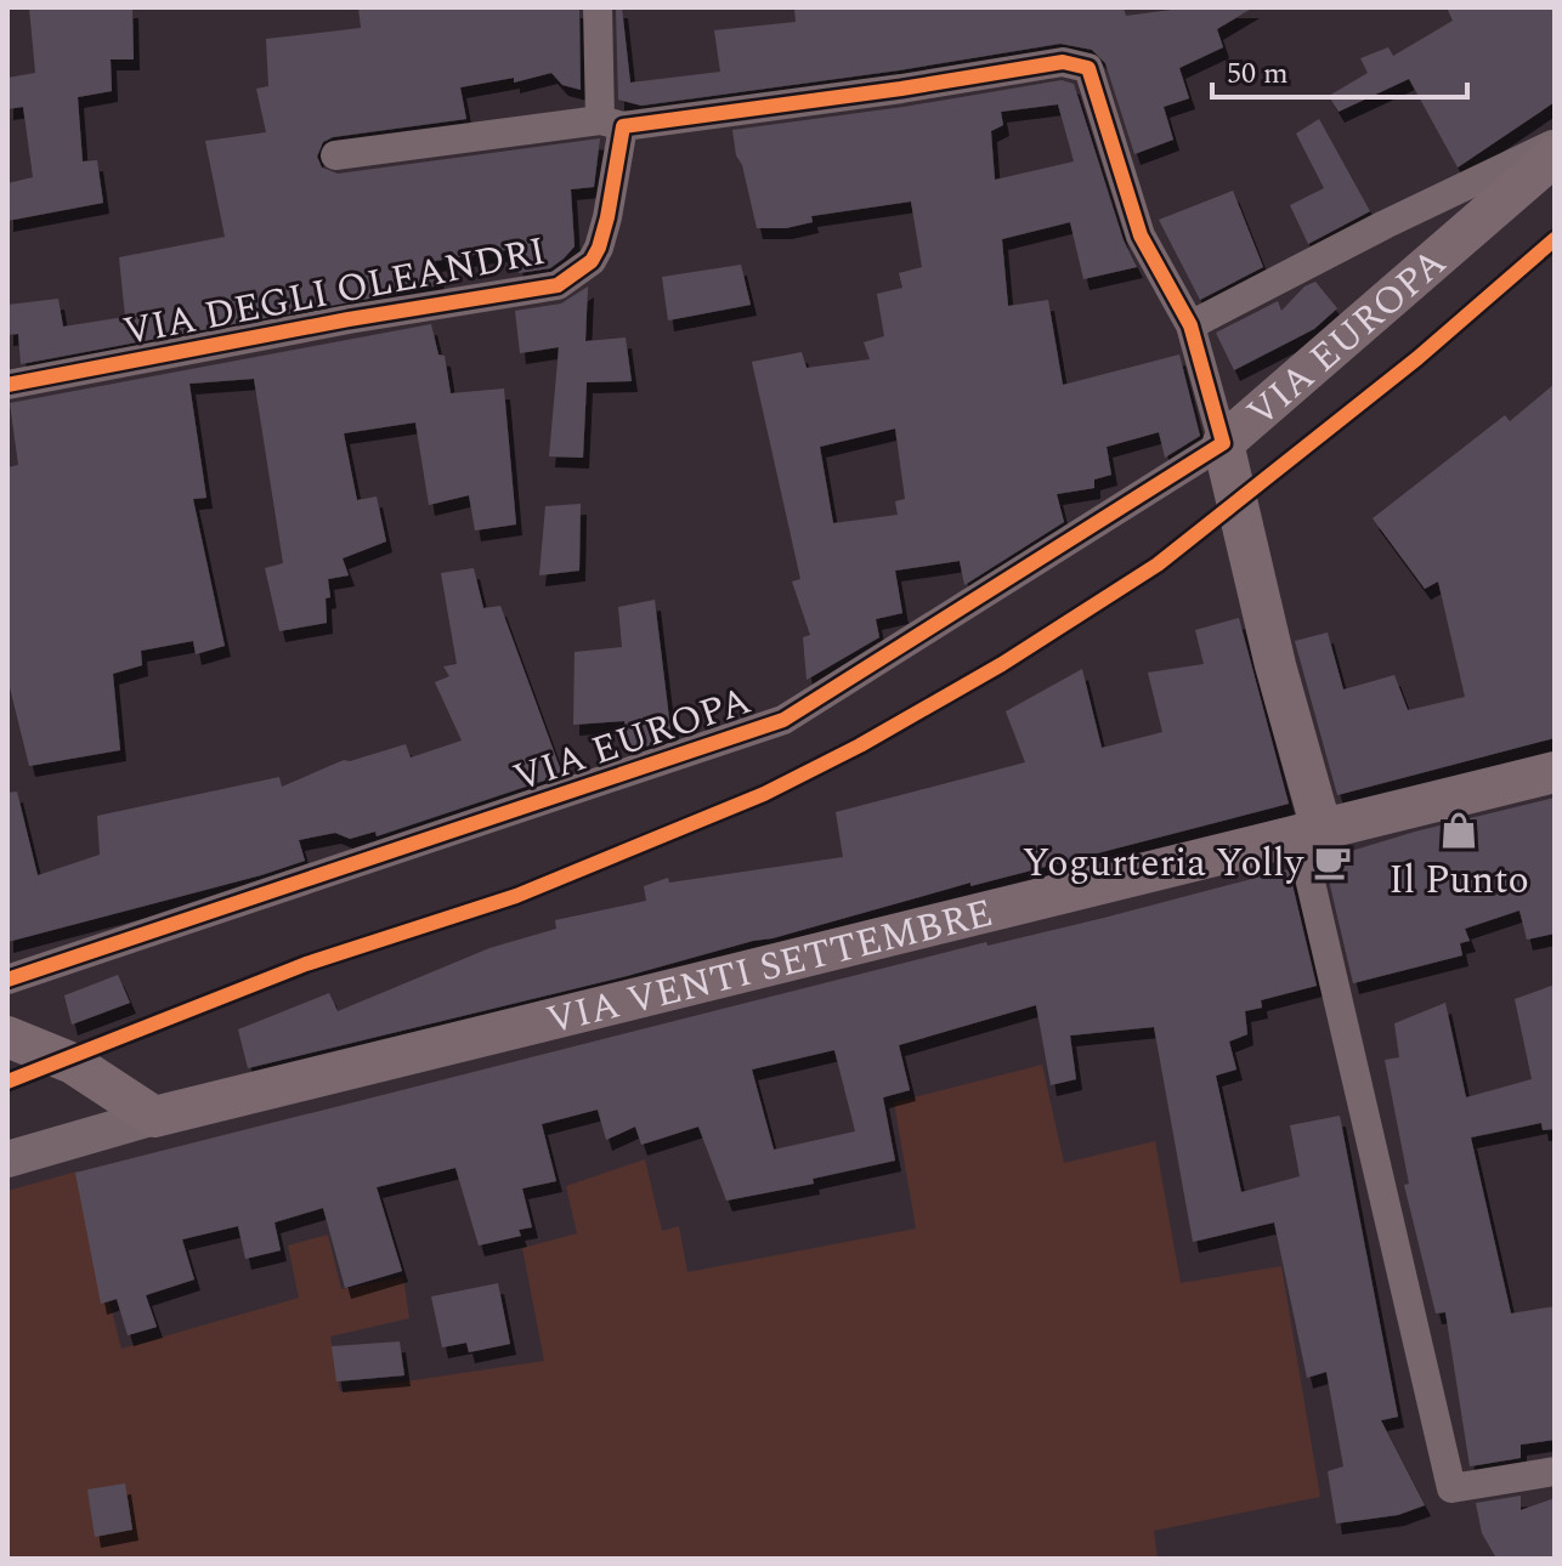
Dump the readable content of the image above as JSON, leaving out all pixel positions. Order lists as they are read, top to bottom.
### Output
{
  "streets": {
    "main road": ["VIA EUROPA", "VIA VENTI SETTEMBRE"],
    "street": ["VIA DEGLI OLEANDRI"]
  },
  "places": {
    "shop": ["Il Punto"],
    "cafe": ["Yogurteria Yolly"]
  },
  "scale_bar": "50 m"
}
